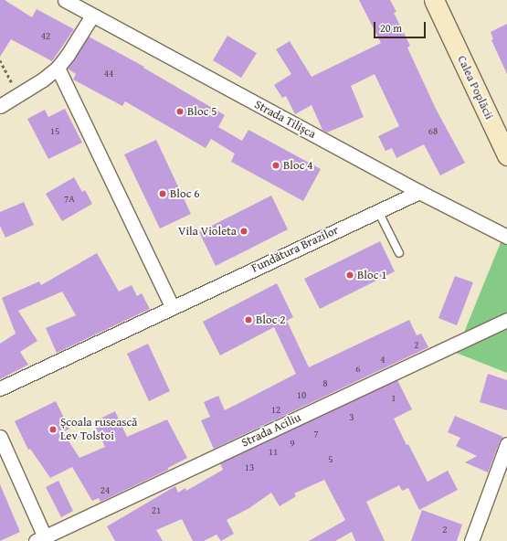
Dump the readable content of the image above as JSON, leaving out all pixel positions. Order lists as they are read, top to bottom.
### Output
{
  "streets": {
    "main road": ["Calea Poplăcii"],
    "street": ["Strada Tilișca", "Fundătura Brazilor", "Strada Aciliu"]
  },
  "crossings": [
    ["Strada Tilișca", "Fundătura Brazilor"]
  ],
  "places": [
    "Bloc 5",
    "Bloc 4",
    "Bloc 6",
    "Vila Violeta",
    "Bloc 1",
    "Bloc 2",
    "Școala rusească Lev Tolstoi"
  ],
  "house_numbers": [
    "42",
    "44",
    "15",
    "68",
    "7A",
    "2",
    "4",
    "6",
    "8",
    "10",
    "1",
    "12",
    "3",
    "7",
    "9",
    "11",
    "5",
    "13",
    "24",
    "21",
    "2"
  ],
  "scale_bar": "20 m"
}
